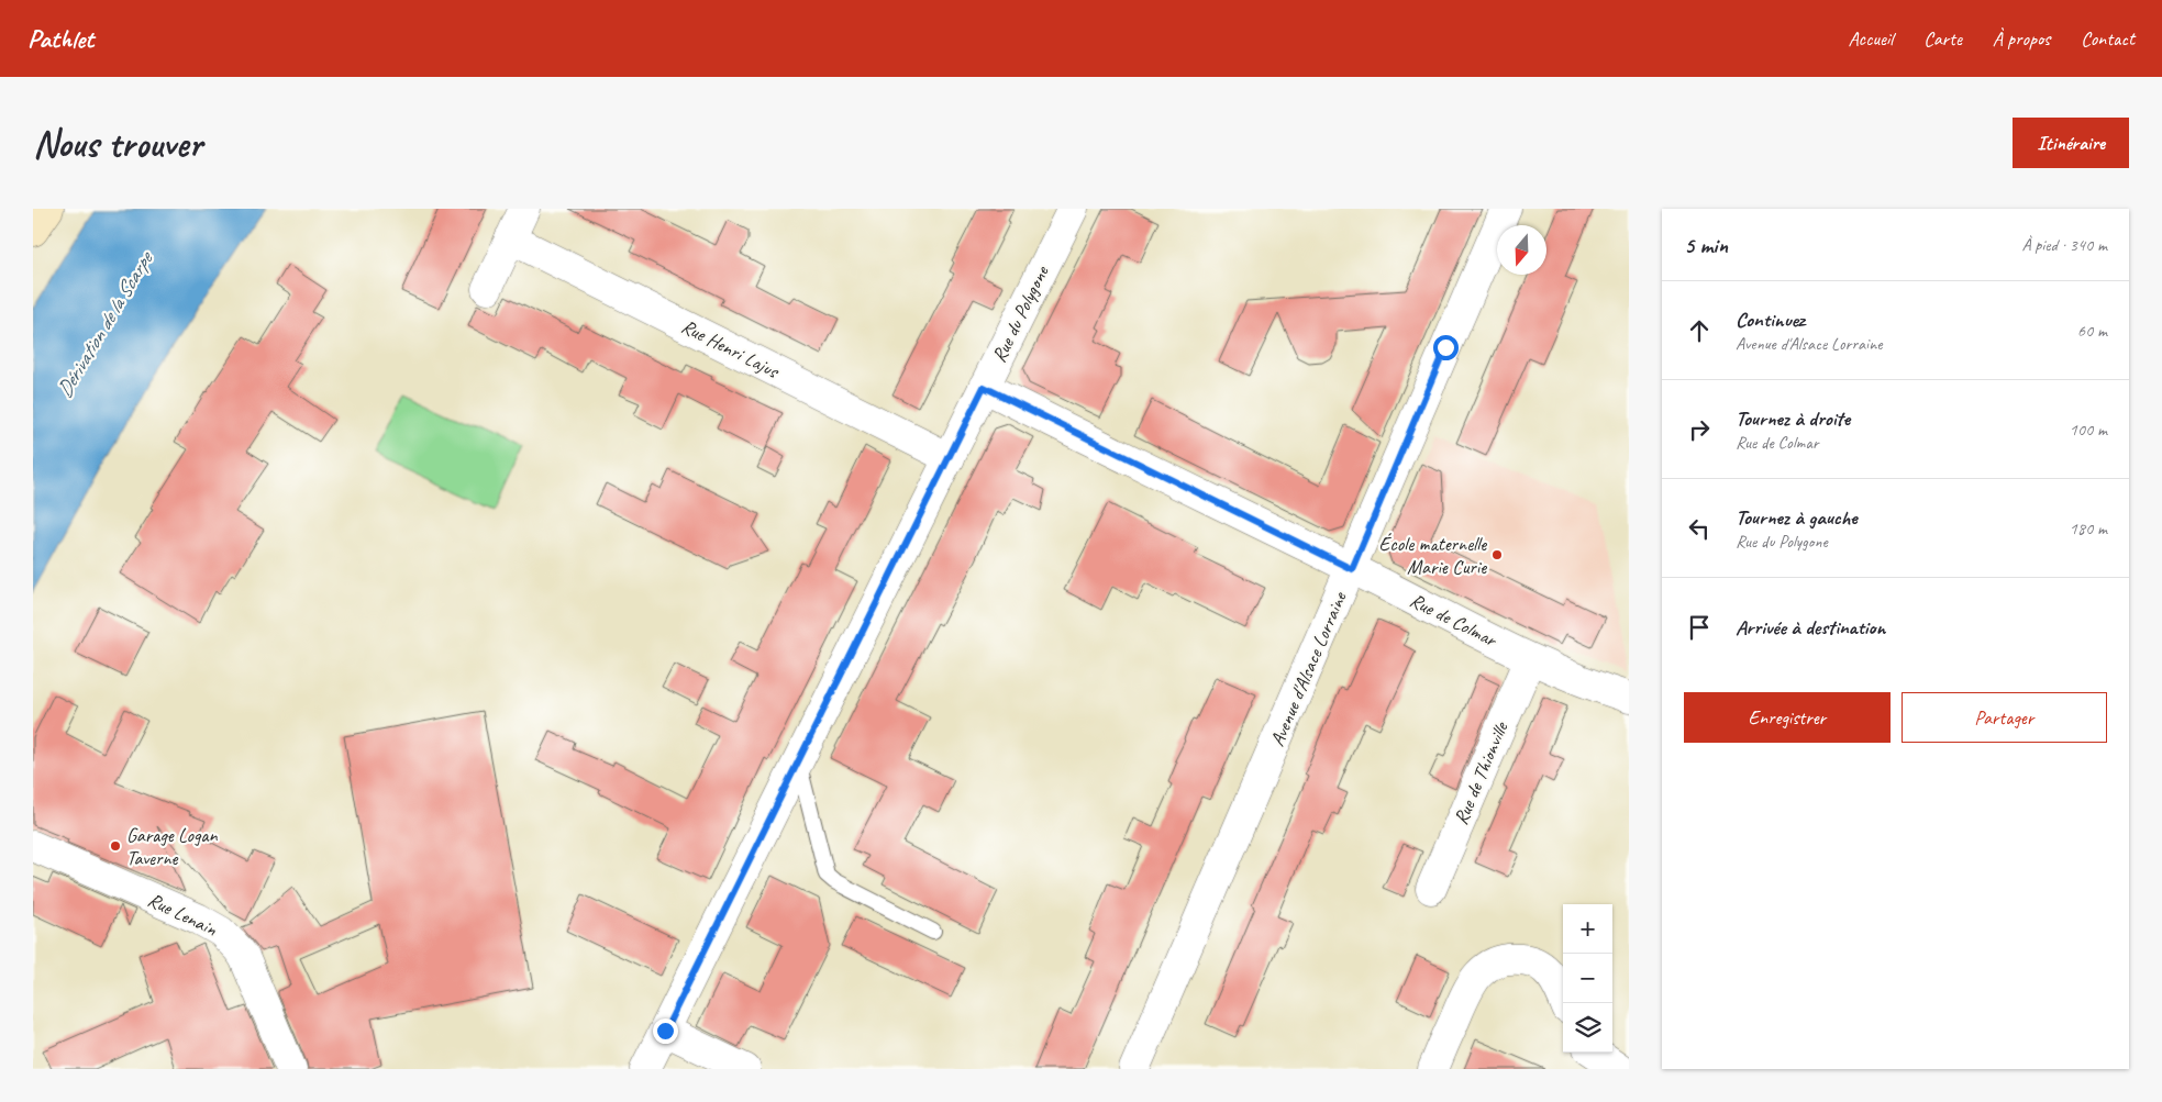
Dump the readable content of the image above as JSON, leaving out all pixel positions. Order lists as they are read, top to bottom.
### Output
{
  "streets": {
    "street": [
      "Rue du Polygone",
      "Rue Henri Lajus",
      "Rue de Colmar",
      "Avenue d'Alsace Lorraine",
      "Rue de Thionville",
      "Rue Lenain"
    ]
  },
  "crossings": [
    ["Rue du Polygone", "Rue Henri Lajus"],
    ["Rue du Polygone", "Rue de Colmar"],
    ["Rue de Colmar", "Avenue d'Alsace Lorraine"],
    ["Rue de Colmar", "Rue de Thionville"]
  ],
  "water": ["Dérivation de la Scarpe"],
  "places": ["École maternelle Marie Curie", "Garage Logan Taverne"],
  "north": "bottom",
  "page": {
    "header": "Pathlet",
    "nav": [
      "Accueil",
      "Carte",
      "À propos",
      "Contact"
    ],
    "buttons": [
      "Itinéraire",
      ["Enregistrer", "Partager"]
    ],
    "title": "Nous trouver",
    "heading": ["5 min", "À pied · 340 m"],
    "list": [
      ["Continuez", "Avenue d'Alsace Lorraine", "60 m"],
      ["Tournez à droite", "Rue de Colmar", "100 m"],
      ["Tournez à gauche", "Rue du Polygone", "180 m"],
      "Arrivée à destination"
    ],
    "map_buttons": ["+", "−"]
  }
}
